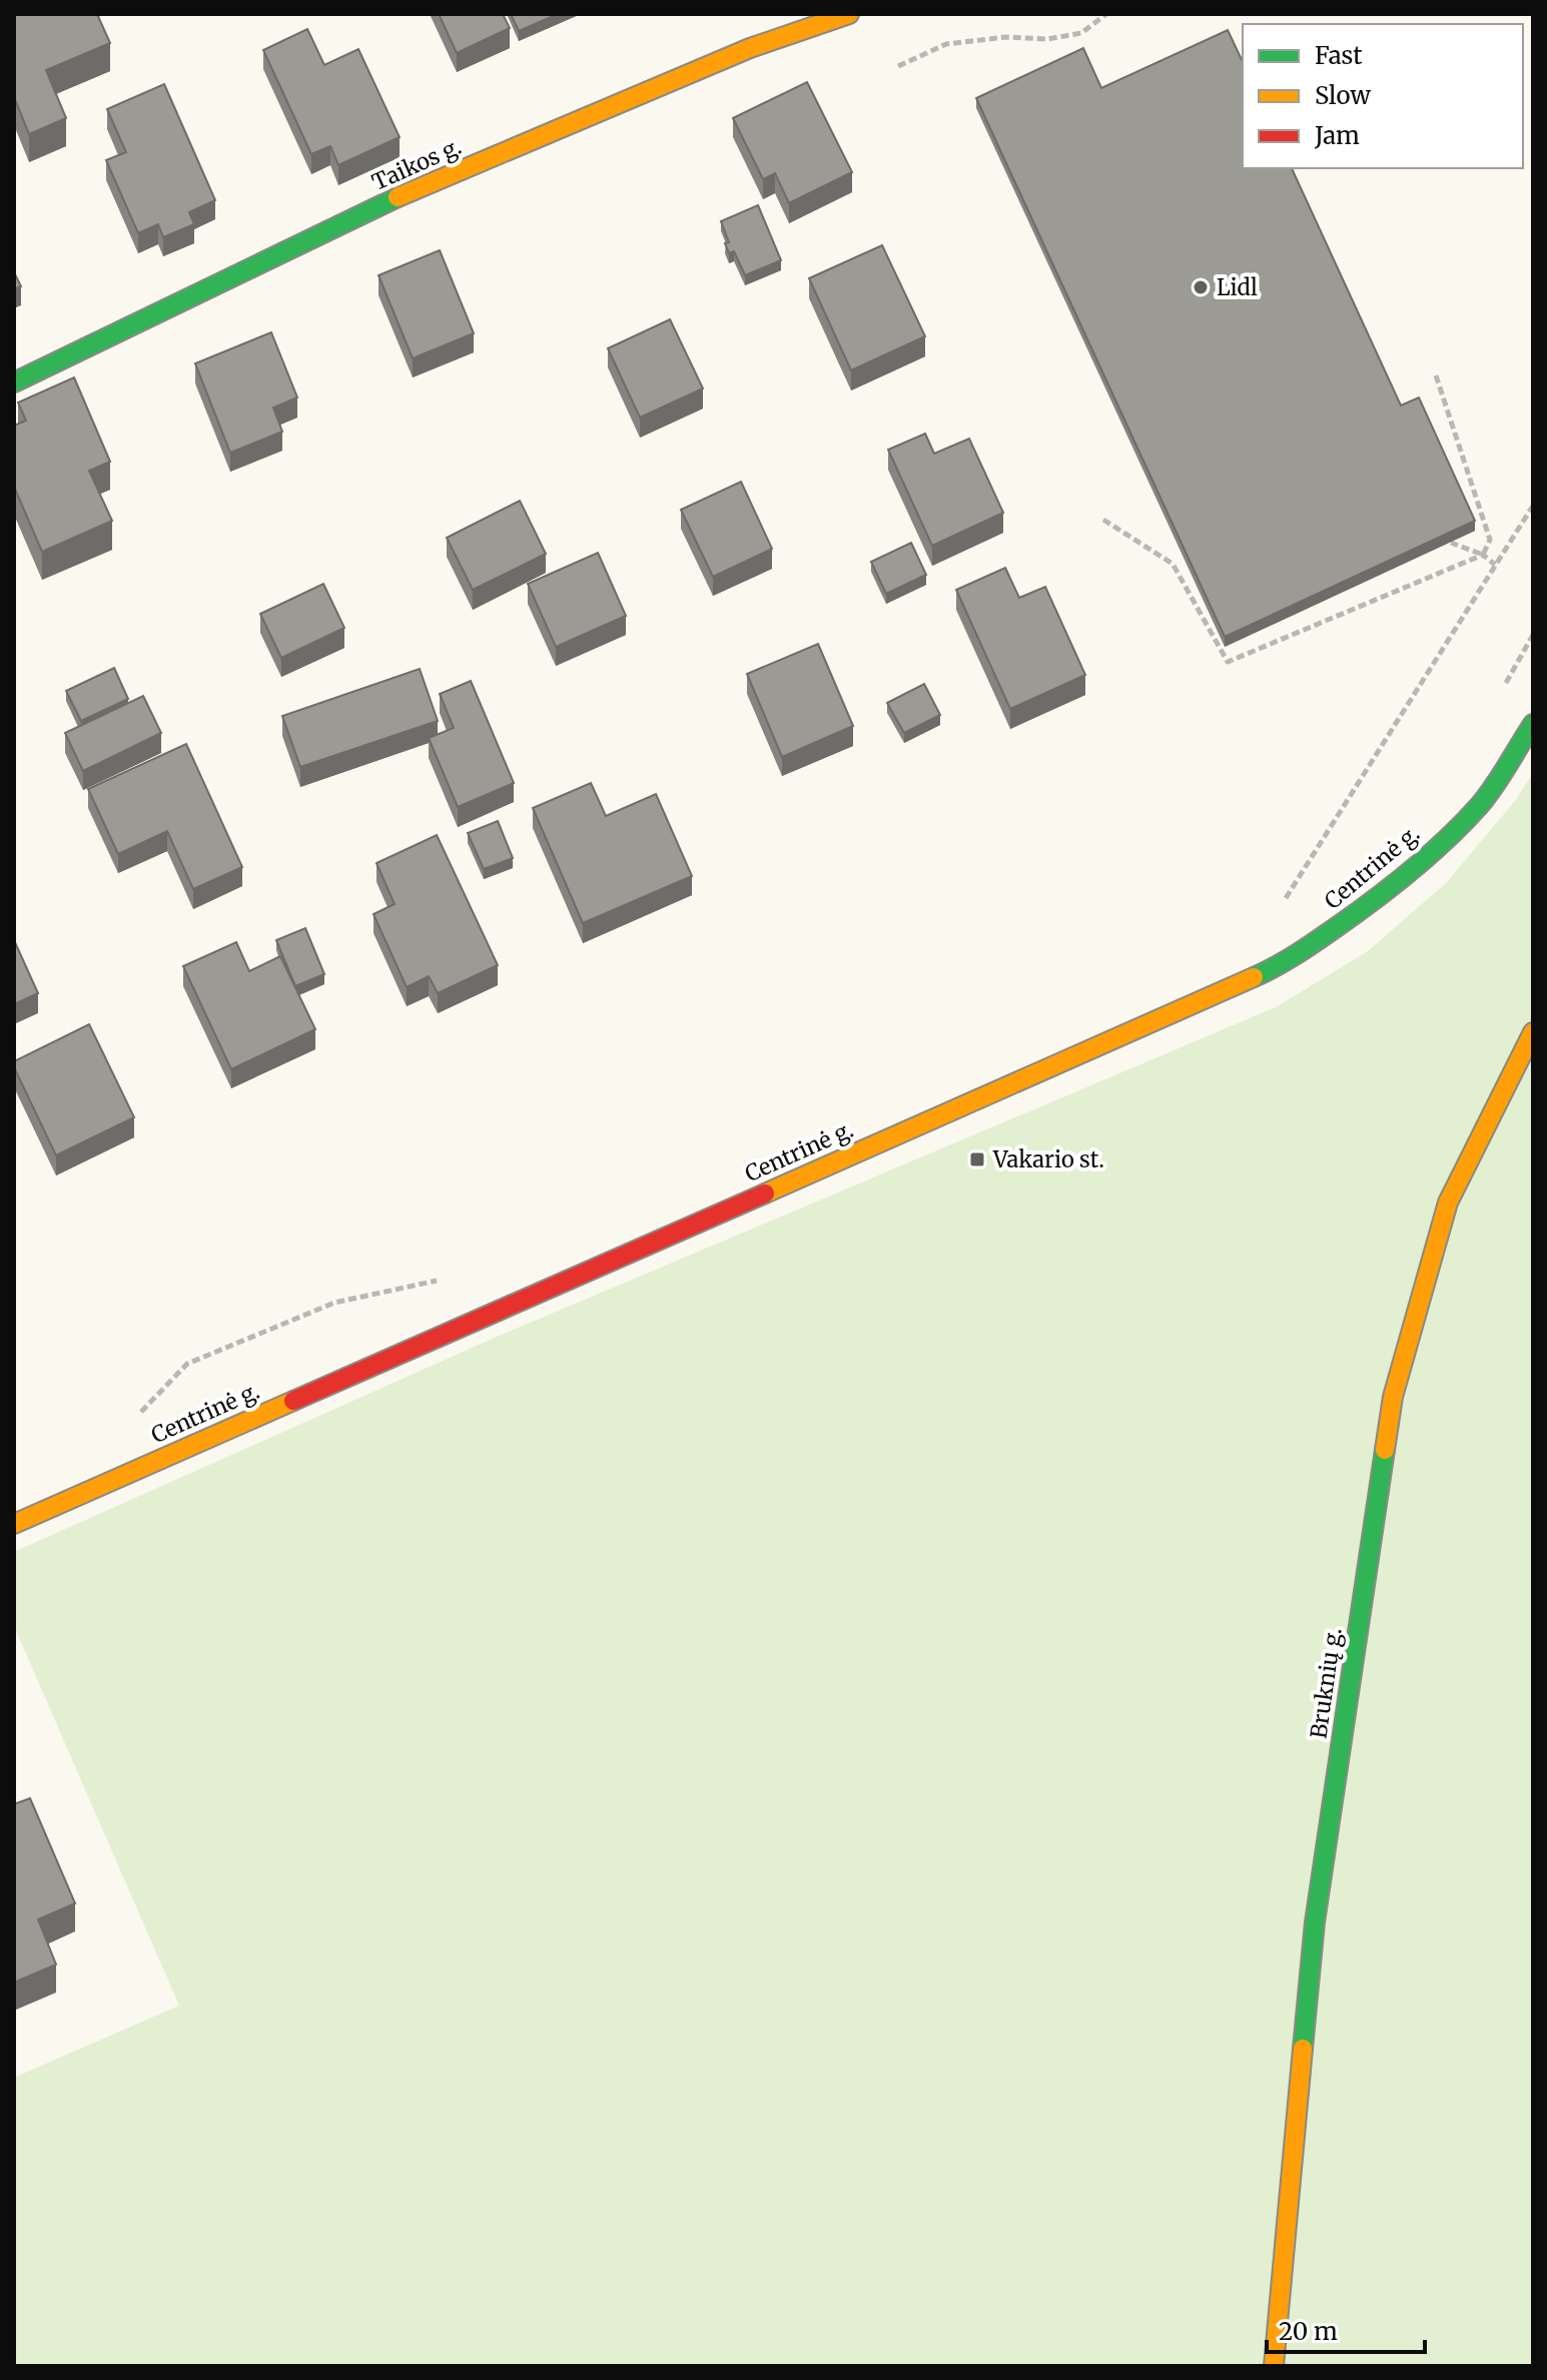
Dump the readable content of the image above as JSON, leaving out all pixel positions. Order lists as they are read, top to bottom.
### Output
{
  "streets": {
    "street": ["Taikos g.", "Centrinė g.", "Bruknių g."]
  },
  "places": {
    "other": ["Lidl"],
    "transit": ["Vakario st."]
  },
  "legend": ["Fast", "Slow", "Jam"],
  "scale_bar": "20 m"
}
